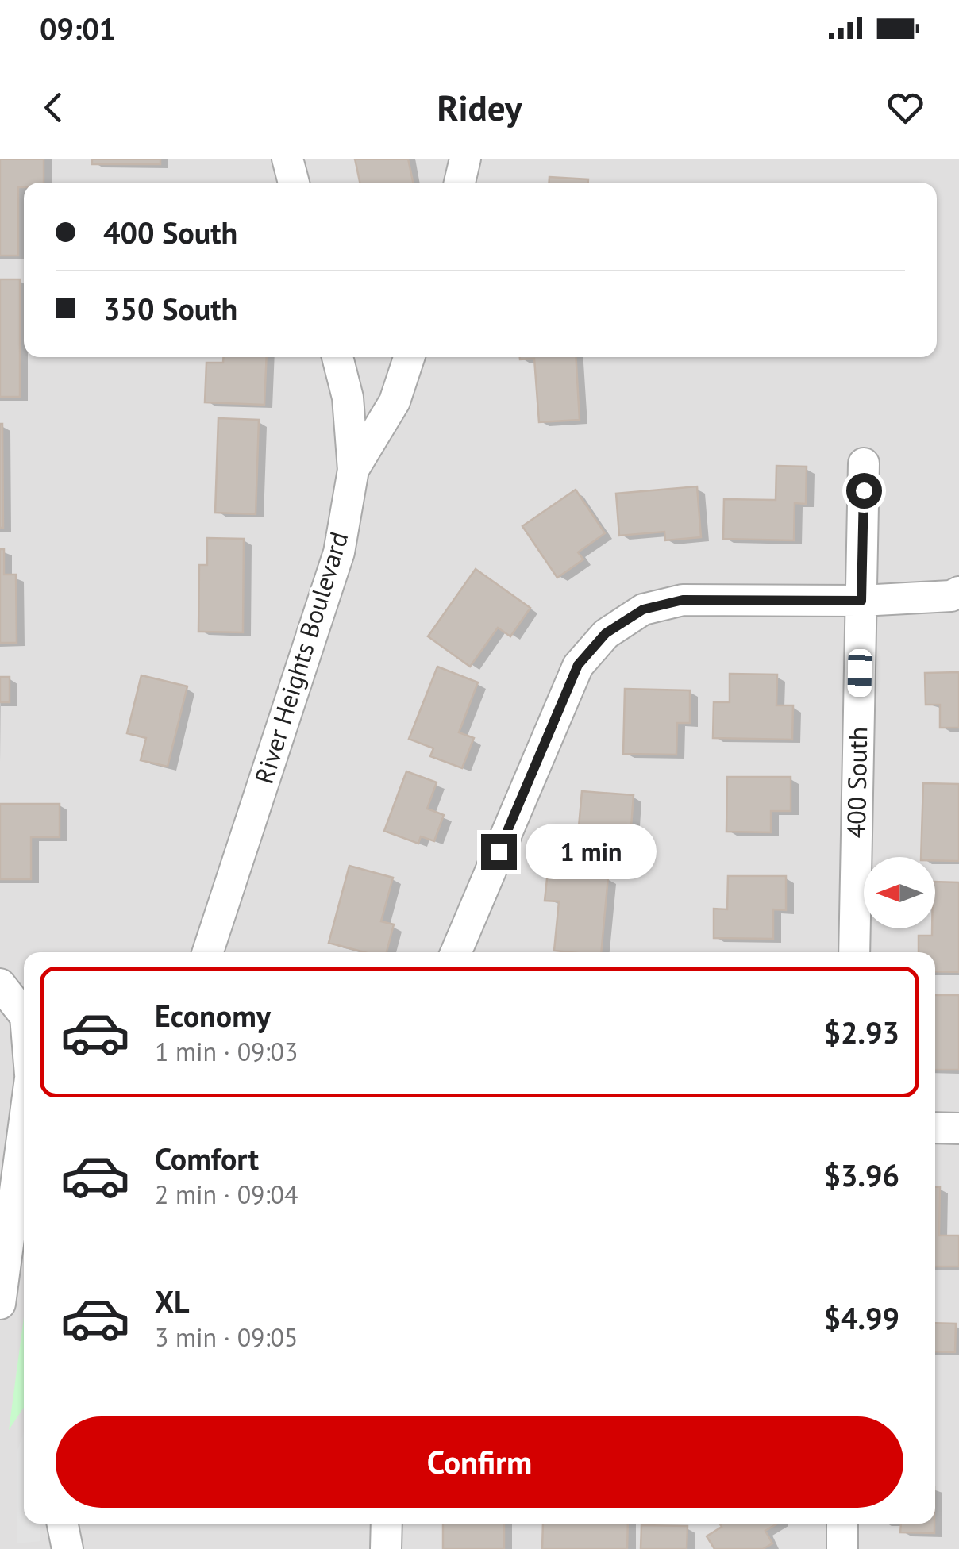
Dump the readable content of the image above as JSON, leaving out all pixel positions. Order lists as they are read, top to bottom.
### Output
{
  "streets": {
    "street": ["River Heights Boulevard", "400 South"]
  },
  "north": "left",
  "page": {
    "status": "09:01",
    "header": "Ridey",
    "banner": ["400 South", "350 South"],
    "bubble": "1 min",
    "list": [
      {
        "name": "Economy",
        "note": "1 min · 09:03",
        "value": "$2.93"
      },
      {
        "name": "Comfort",
        "note": "2 min · 09:04",
        "value": "$3.96"
      },
      {
        "name": "XL",
        "note": "3 min · 09:05",
        "value": "$4.99"
      }
    ],
    "buttons": "Confirm"
  }
}
